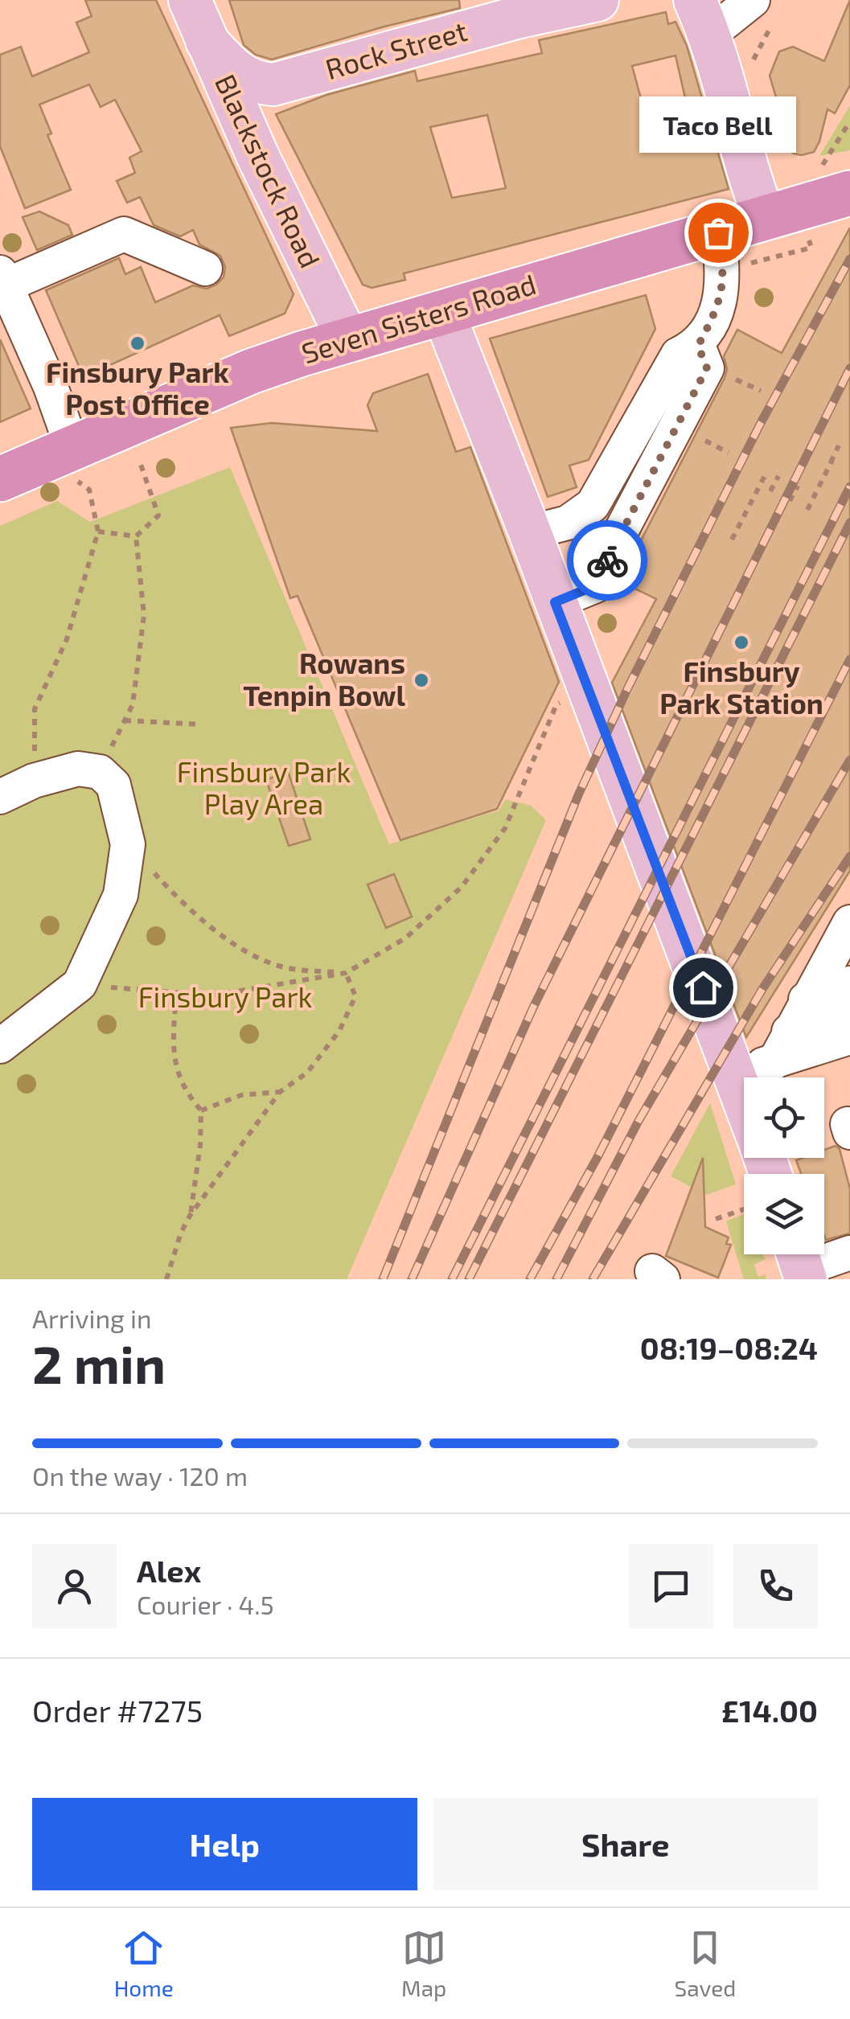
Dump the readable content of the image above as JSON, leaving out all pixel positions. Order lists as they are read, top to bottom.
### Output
{
  "streets": {
    "highway": ["Seven Sisters Road"],
    "main road": ["Rock Street", "Blackstock Road"]
  },
  "crossings": [
    ["Rock Street", "Blackstock Road"],
    ["Blackstock Road", "Seven Sisters Road"]
  ],
  "parks": ["Finsbury Park Play Area", "Finsbury Park"],
  "places": [
    "Taco Bell",
    "Finsbury Park Post Office",
    "Finsbury Park Station",
    "Rowans Tenpin Bowl"
  ],
  "page": {
    "bubble": "Taco Bell",
    "heading": ["2 min", "Arriving in", "08:19–08:24"],
    "panel": [
      "Alex",
      "Courier · 4.5",
      "Order #7275",
      "£14.00"
    ],
    "bar": "On the way · 120 m",
    "buttons": ["Help", "Share"],
    "tabs": ["Home", "Map", "Saved"]
  }
}
